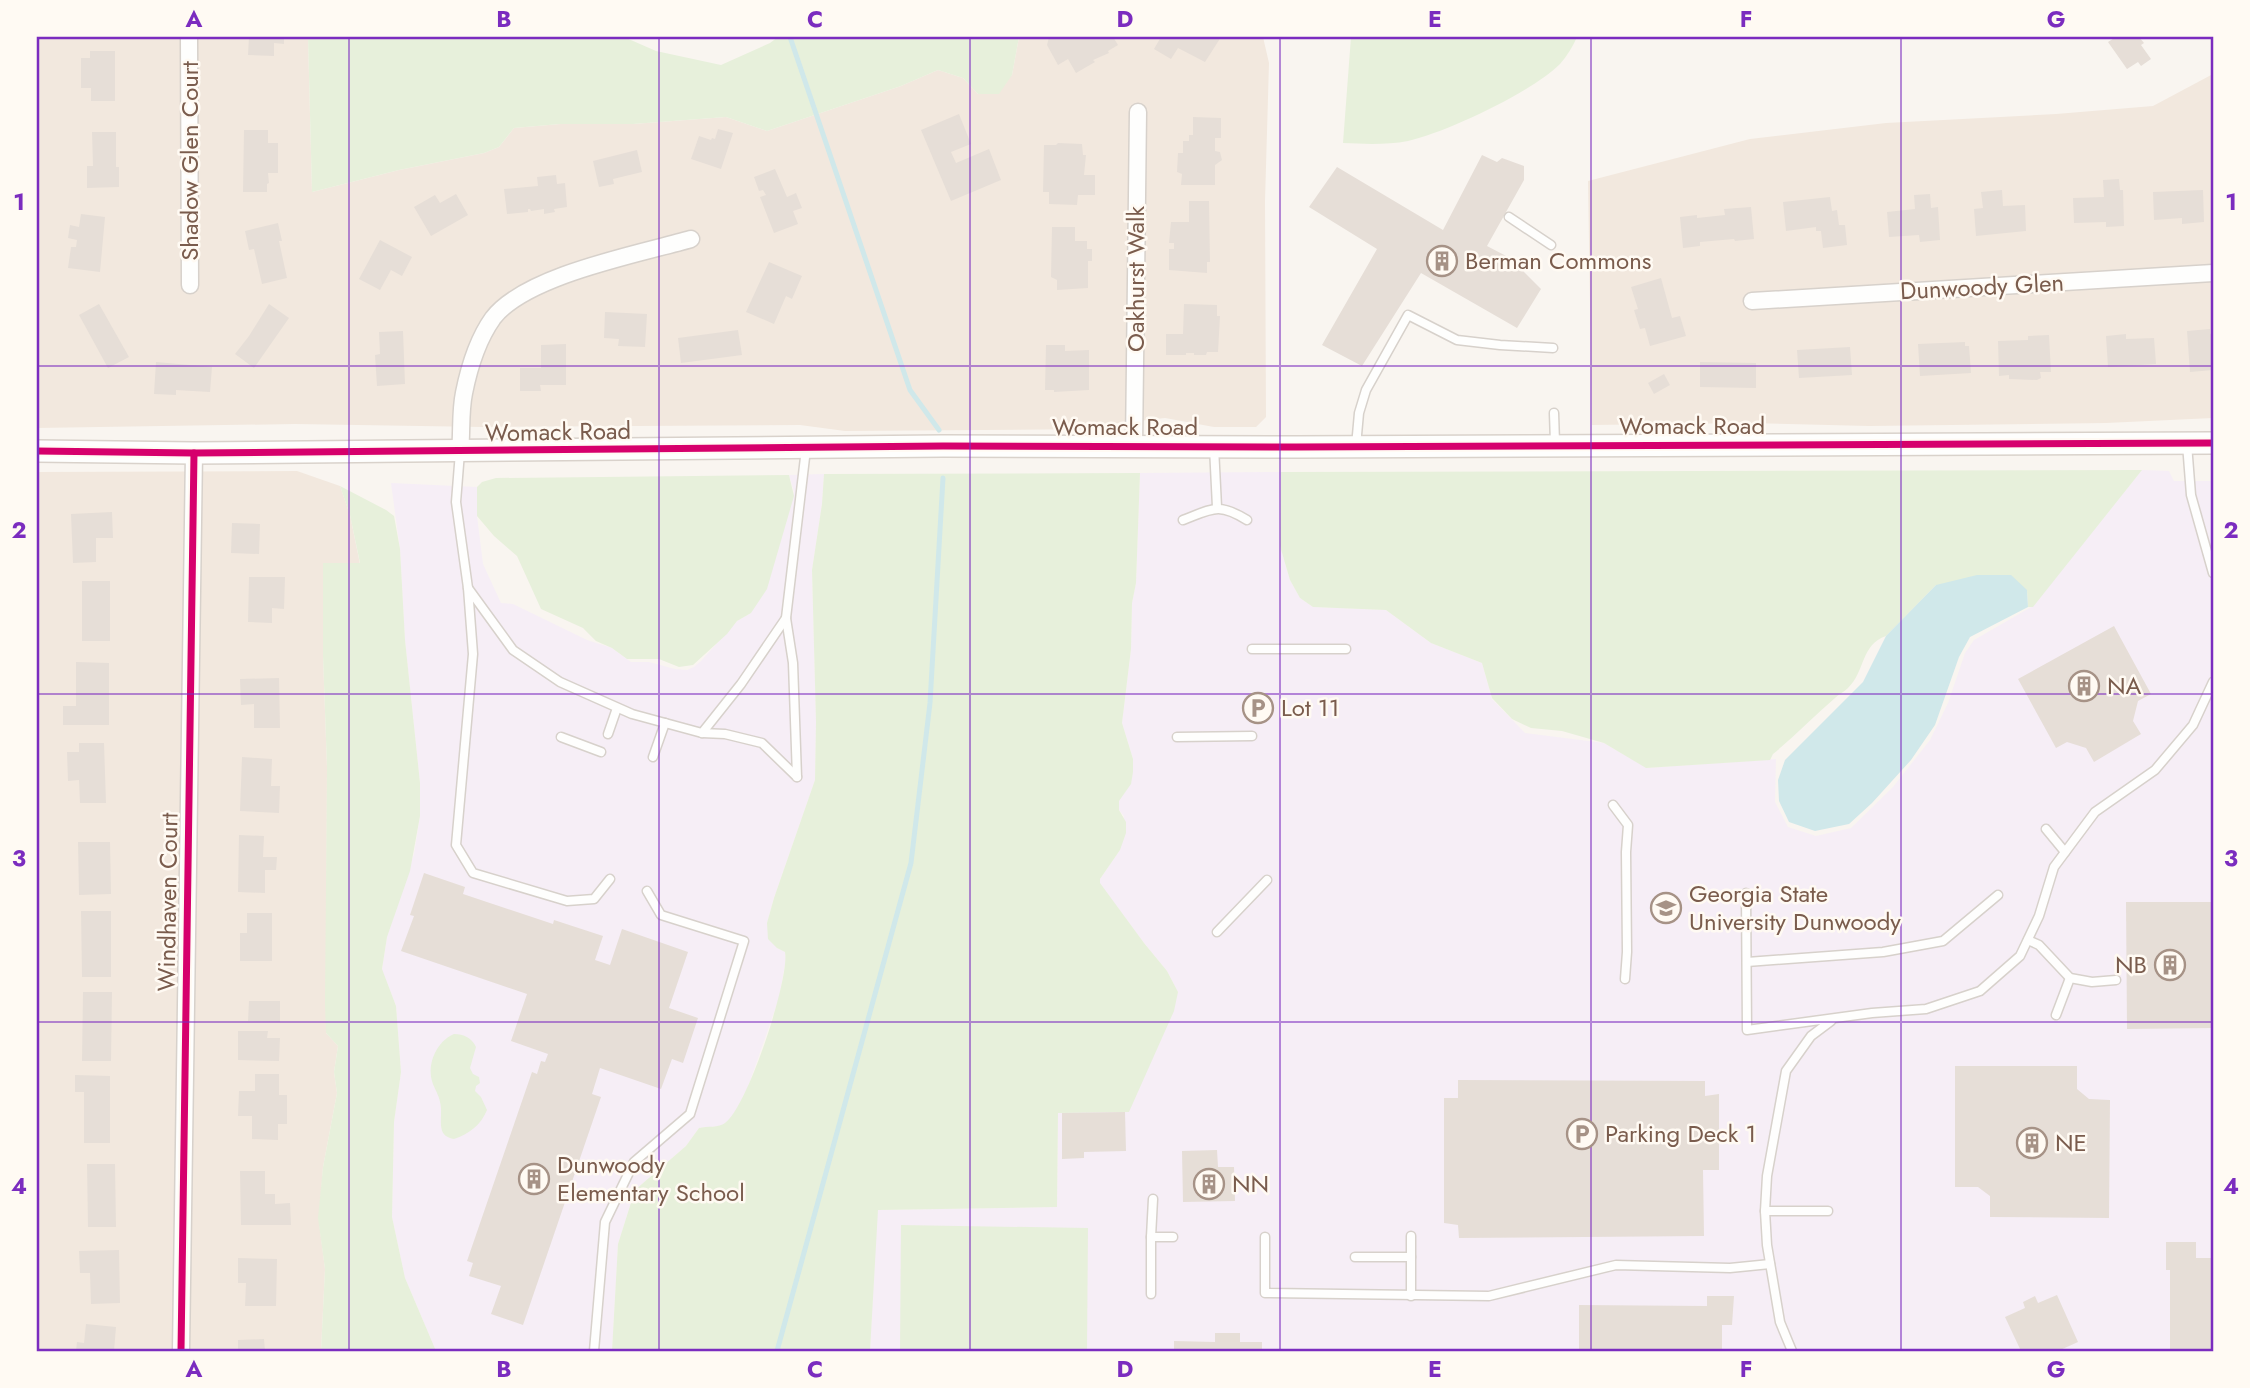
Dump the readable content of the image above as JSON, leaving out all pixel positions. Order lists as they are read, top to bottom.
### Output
{
  "streets": {
    "street": [
      "Shadow Glen Court",
      "Oakhurst Walk",
      "Dunwoody Glen",
      "Womack Road",
      "Windhaven Court"
    ]
  },
  "crossings": [
    ["Oakhurst Walk", "Womack Road"],
    ["Womack Road", "Windhaven Court"]
  ],
  "places": {
    "building": [
      "Berman Commons",
      "NA",
      "NB",
      "NE",
      "Dunwoody Elementary School",
      "NN"
    ],
    "parking": ["Lot 11", "Parking Deck 1"],
    "school or university": ["Georgia State University Dunwoody"]
  },
  "grid": {
    "columns": [
      "A",
      "B",
      "C",
      "D",
      "E",
      "F",
      "G"
    ],
    "rows": [
      "1",
      "2",
      "3",
      "4"
    ]
  }
}
